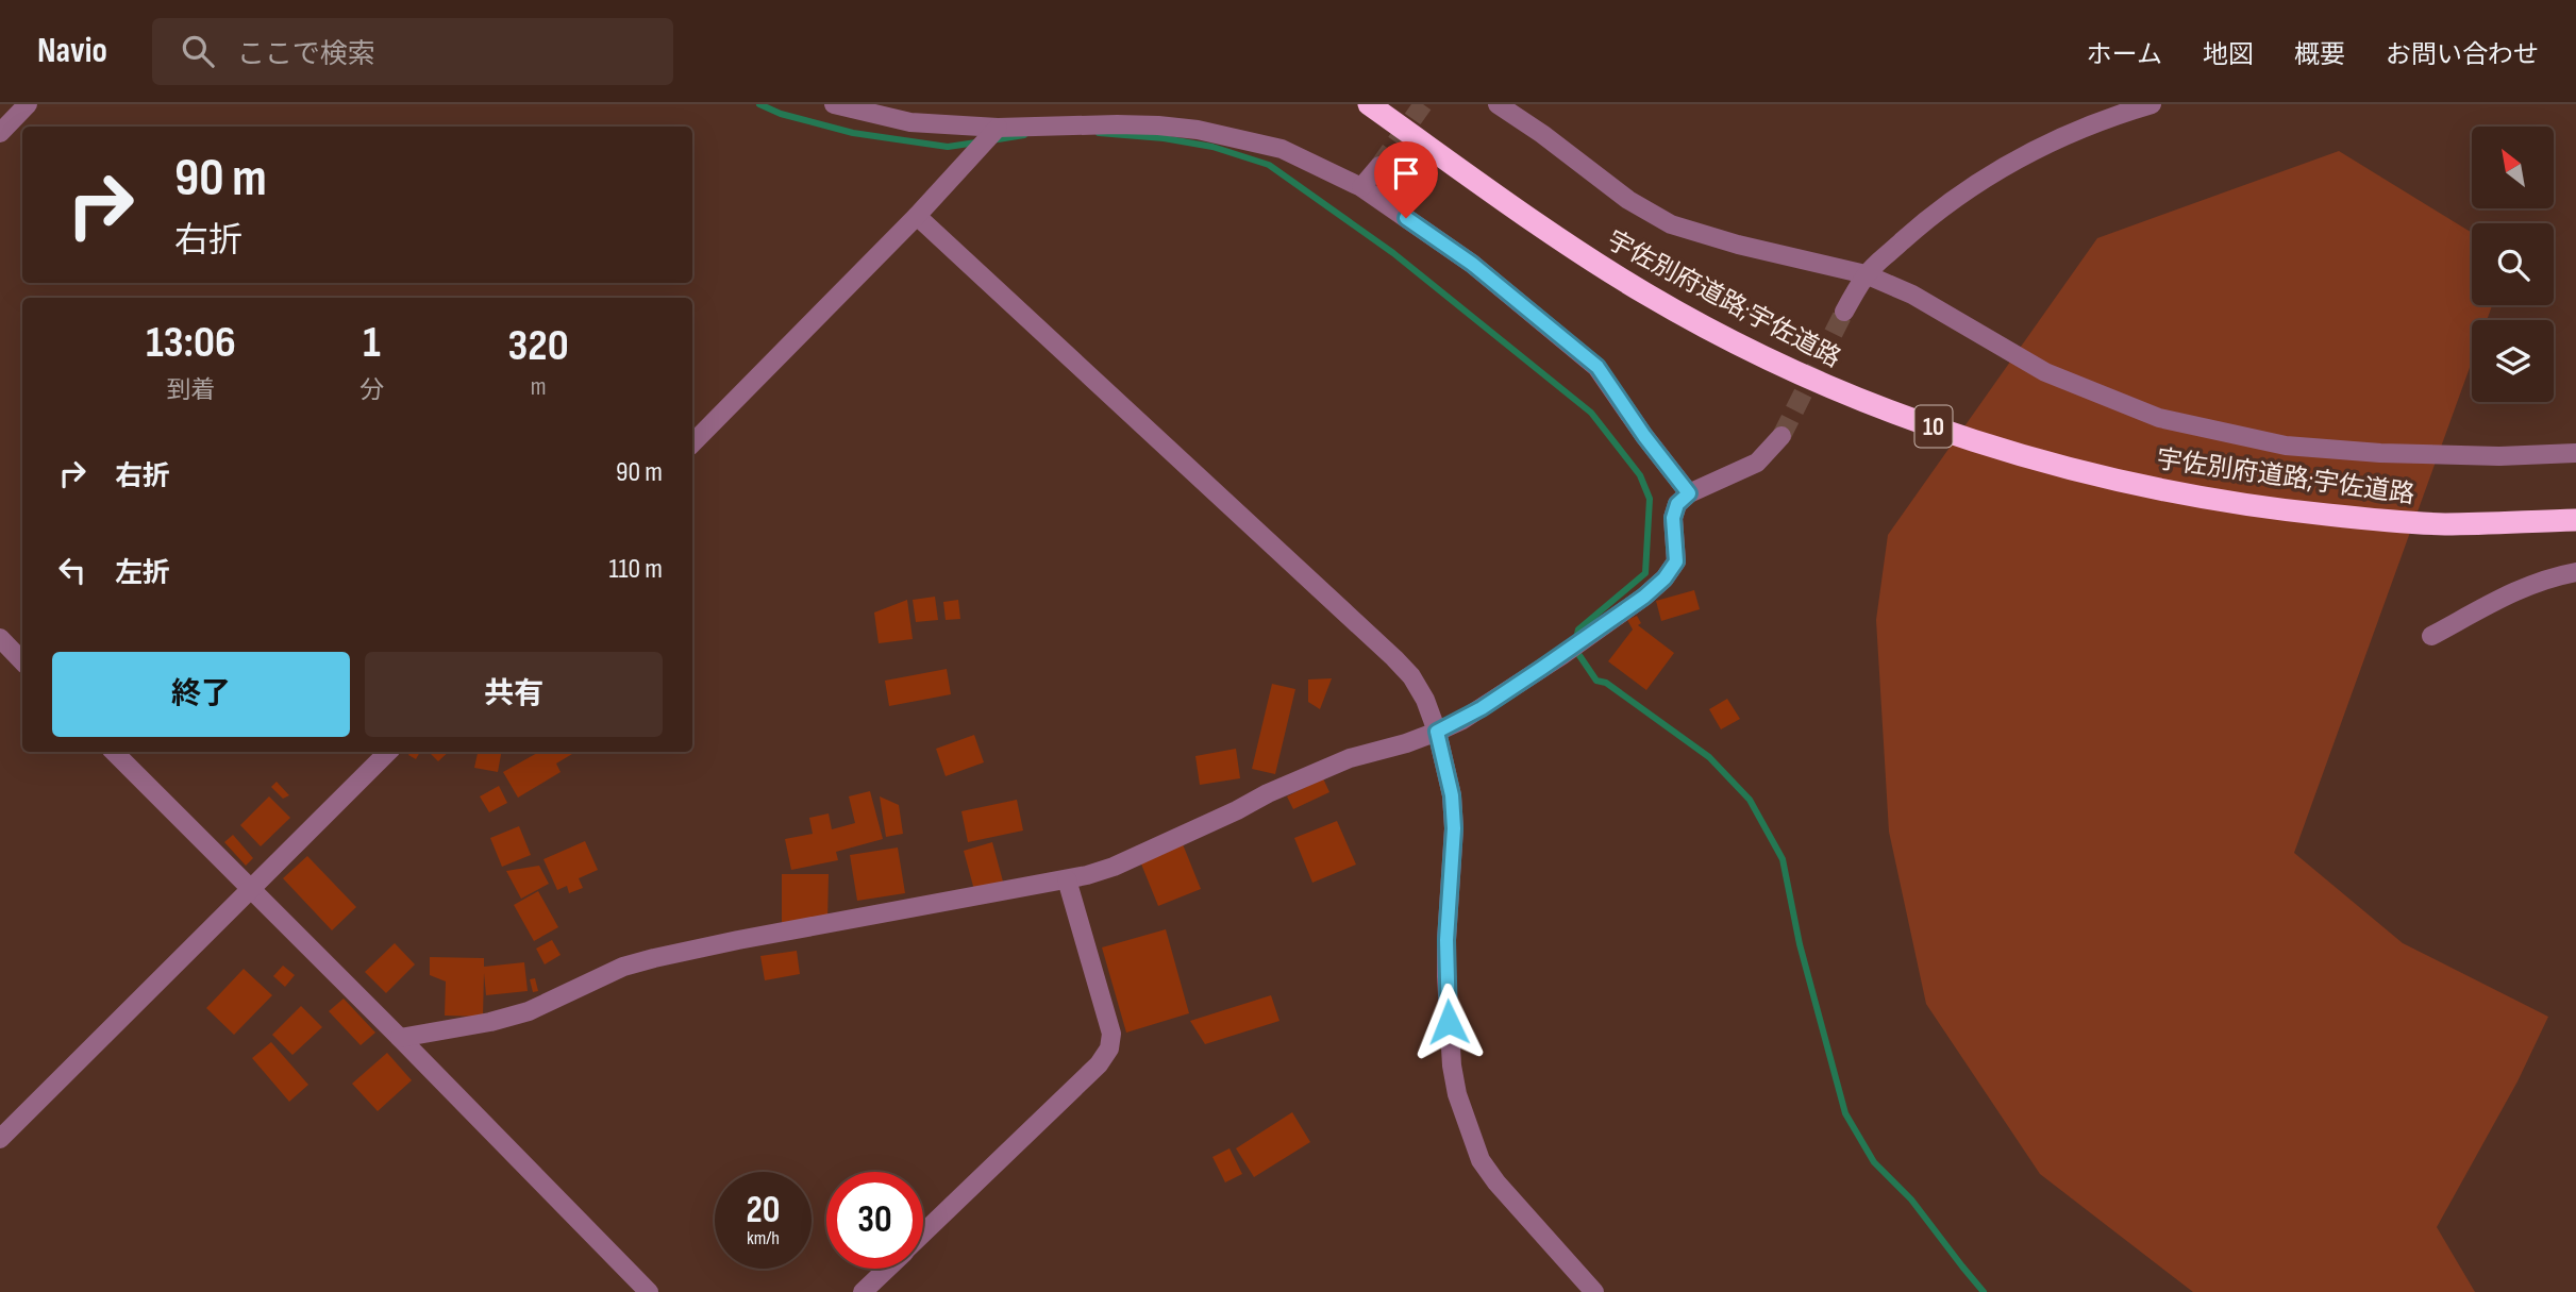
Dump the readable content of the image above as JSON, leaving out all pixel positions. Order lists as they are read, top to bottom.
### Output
{
  "streets": {
    "highway": ["宇佐別府道路;宇佐道路", "10"]
  },
  "north": "top left",
  "page": {
    "header": "Navio",
    "search": "ここで検索",
    "nav": [
      "ホーム",
      "地図",
      "概要",
      "お問い合わせ"
    ],
    "turn": ["90 m", "右折"],
    "eta": [
      "13:06",
      "到着",
      "1",
      "分",
      "320",
      "m"
    ],
    "list": [
      {
        "name": "右折",
        "value": "90 m"
      },
      {
        "name": "左折",
        "value": "110 m"
      }
    ],
    "buttons": ["終了", "共有"],
    "speed": "20 km/h",
    "limit": "30"
  }
}
